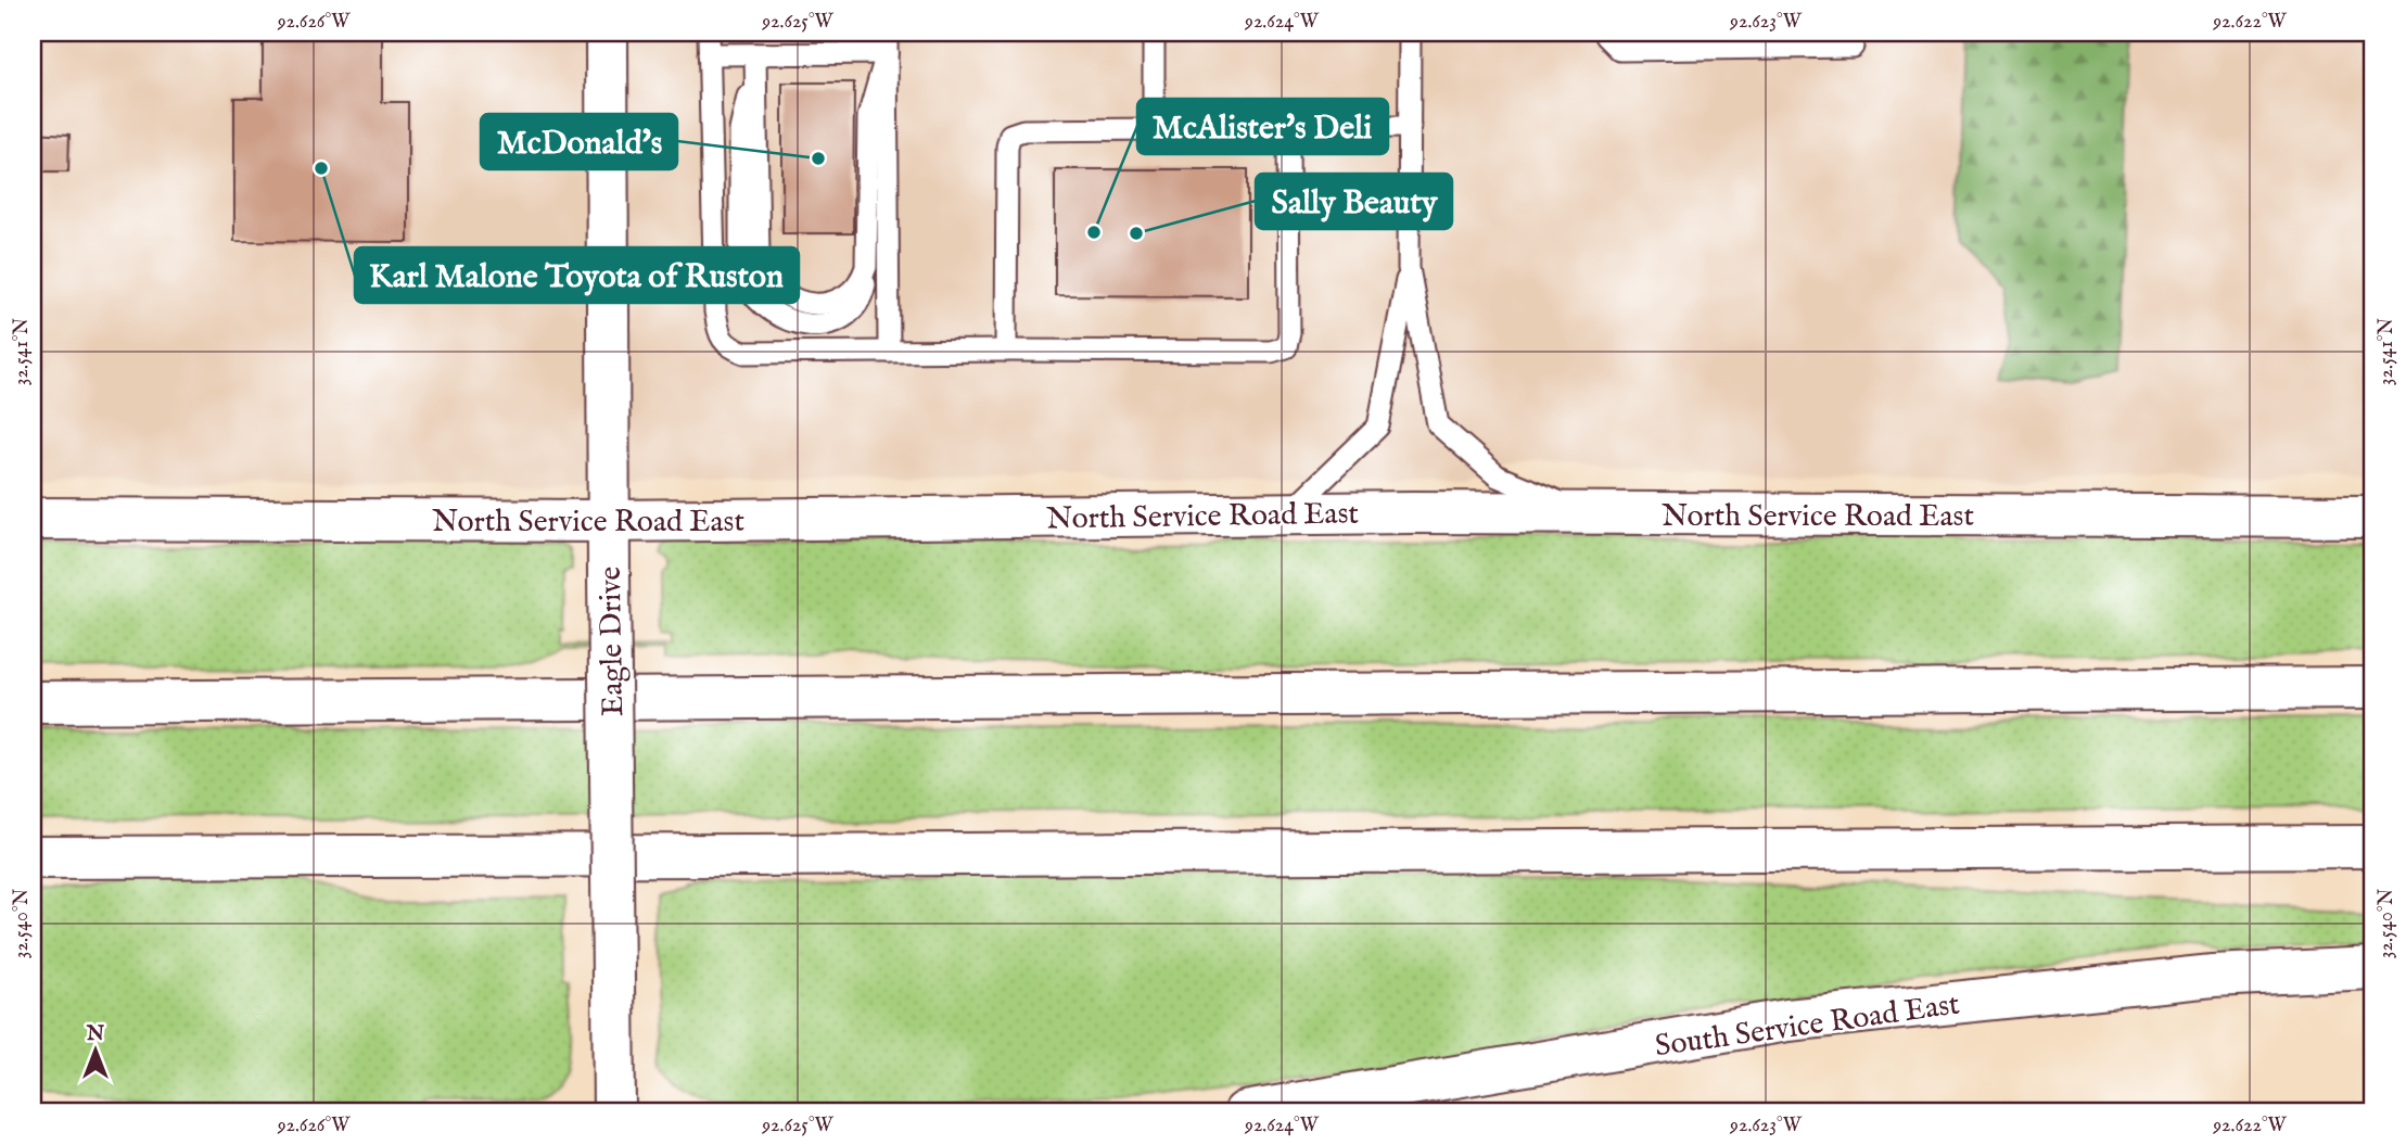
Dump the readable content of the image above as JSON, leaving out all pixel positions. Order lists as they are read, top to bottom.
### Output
{
  "streets": {
    "main road": ["North Service Road East", "Eagle Drive", "South Service Road East"]
  },
  "crossings": [
    ["North Service Road East", "Eagle Drive"]
  ],
  "places": [
    "McDonald's",
    "Karl Malone Toyota of Ruston",
    "McAlister's Deli",
    "Sally Beauty"
  ],
  "north": "top",
  "coordinates": [
    "92.626°W",
    "92.625°W",
    "92.624°W",
    "92.623°W",
    "92.622°W",
    "32.541°N",
    "32.540°N"
  ]
}
